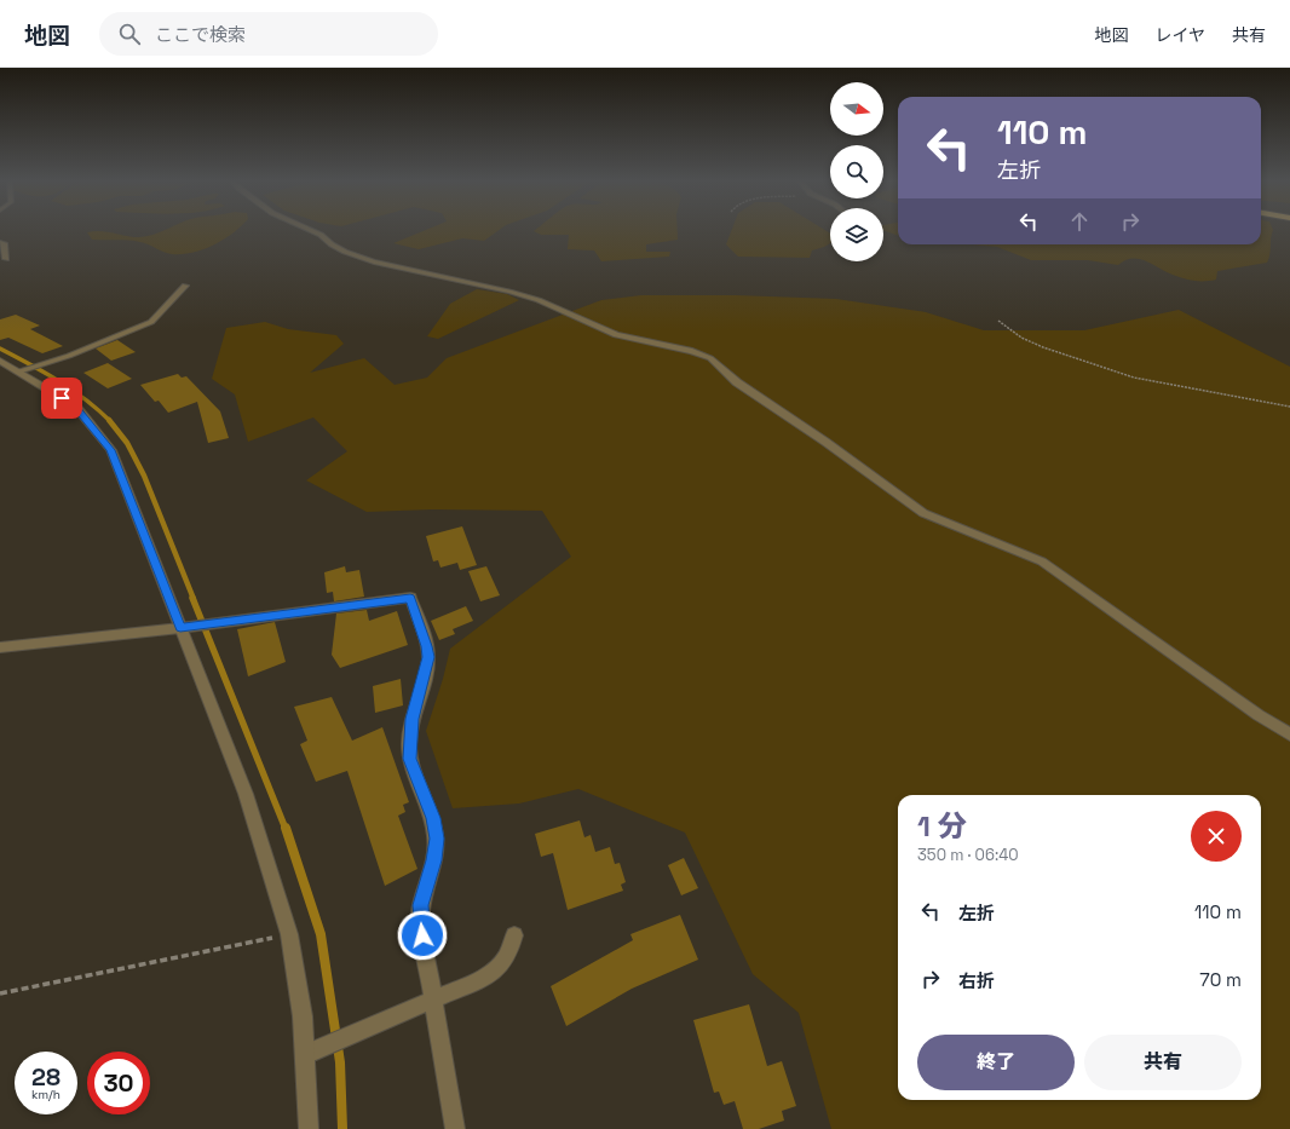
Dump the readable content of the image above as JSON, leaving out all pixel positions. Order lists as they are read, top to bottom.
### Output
{
  "north": "right",
  "page": {
    "header": "地図",
    "search": "ここで検索",
    "nav": ["地図", "レイヤ", "共有"],
    "turn": ["110 m", "左折"],
    "heading": ["1 分", "350 m · 06:40"],
    "list": [
      {
        "name": "左折",
        "value": "110 m"
      },
      {
        "name": "右折",
        "value": "70 m"
      }
    ],
    "buttons": ["終了", "共有"],
    "speed": "28 km/h",
    "limit": "30"
  }
}
